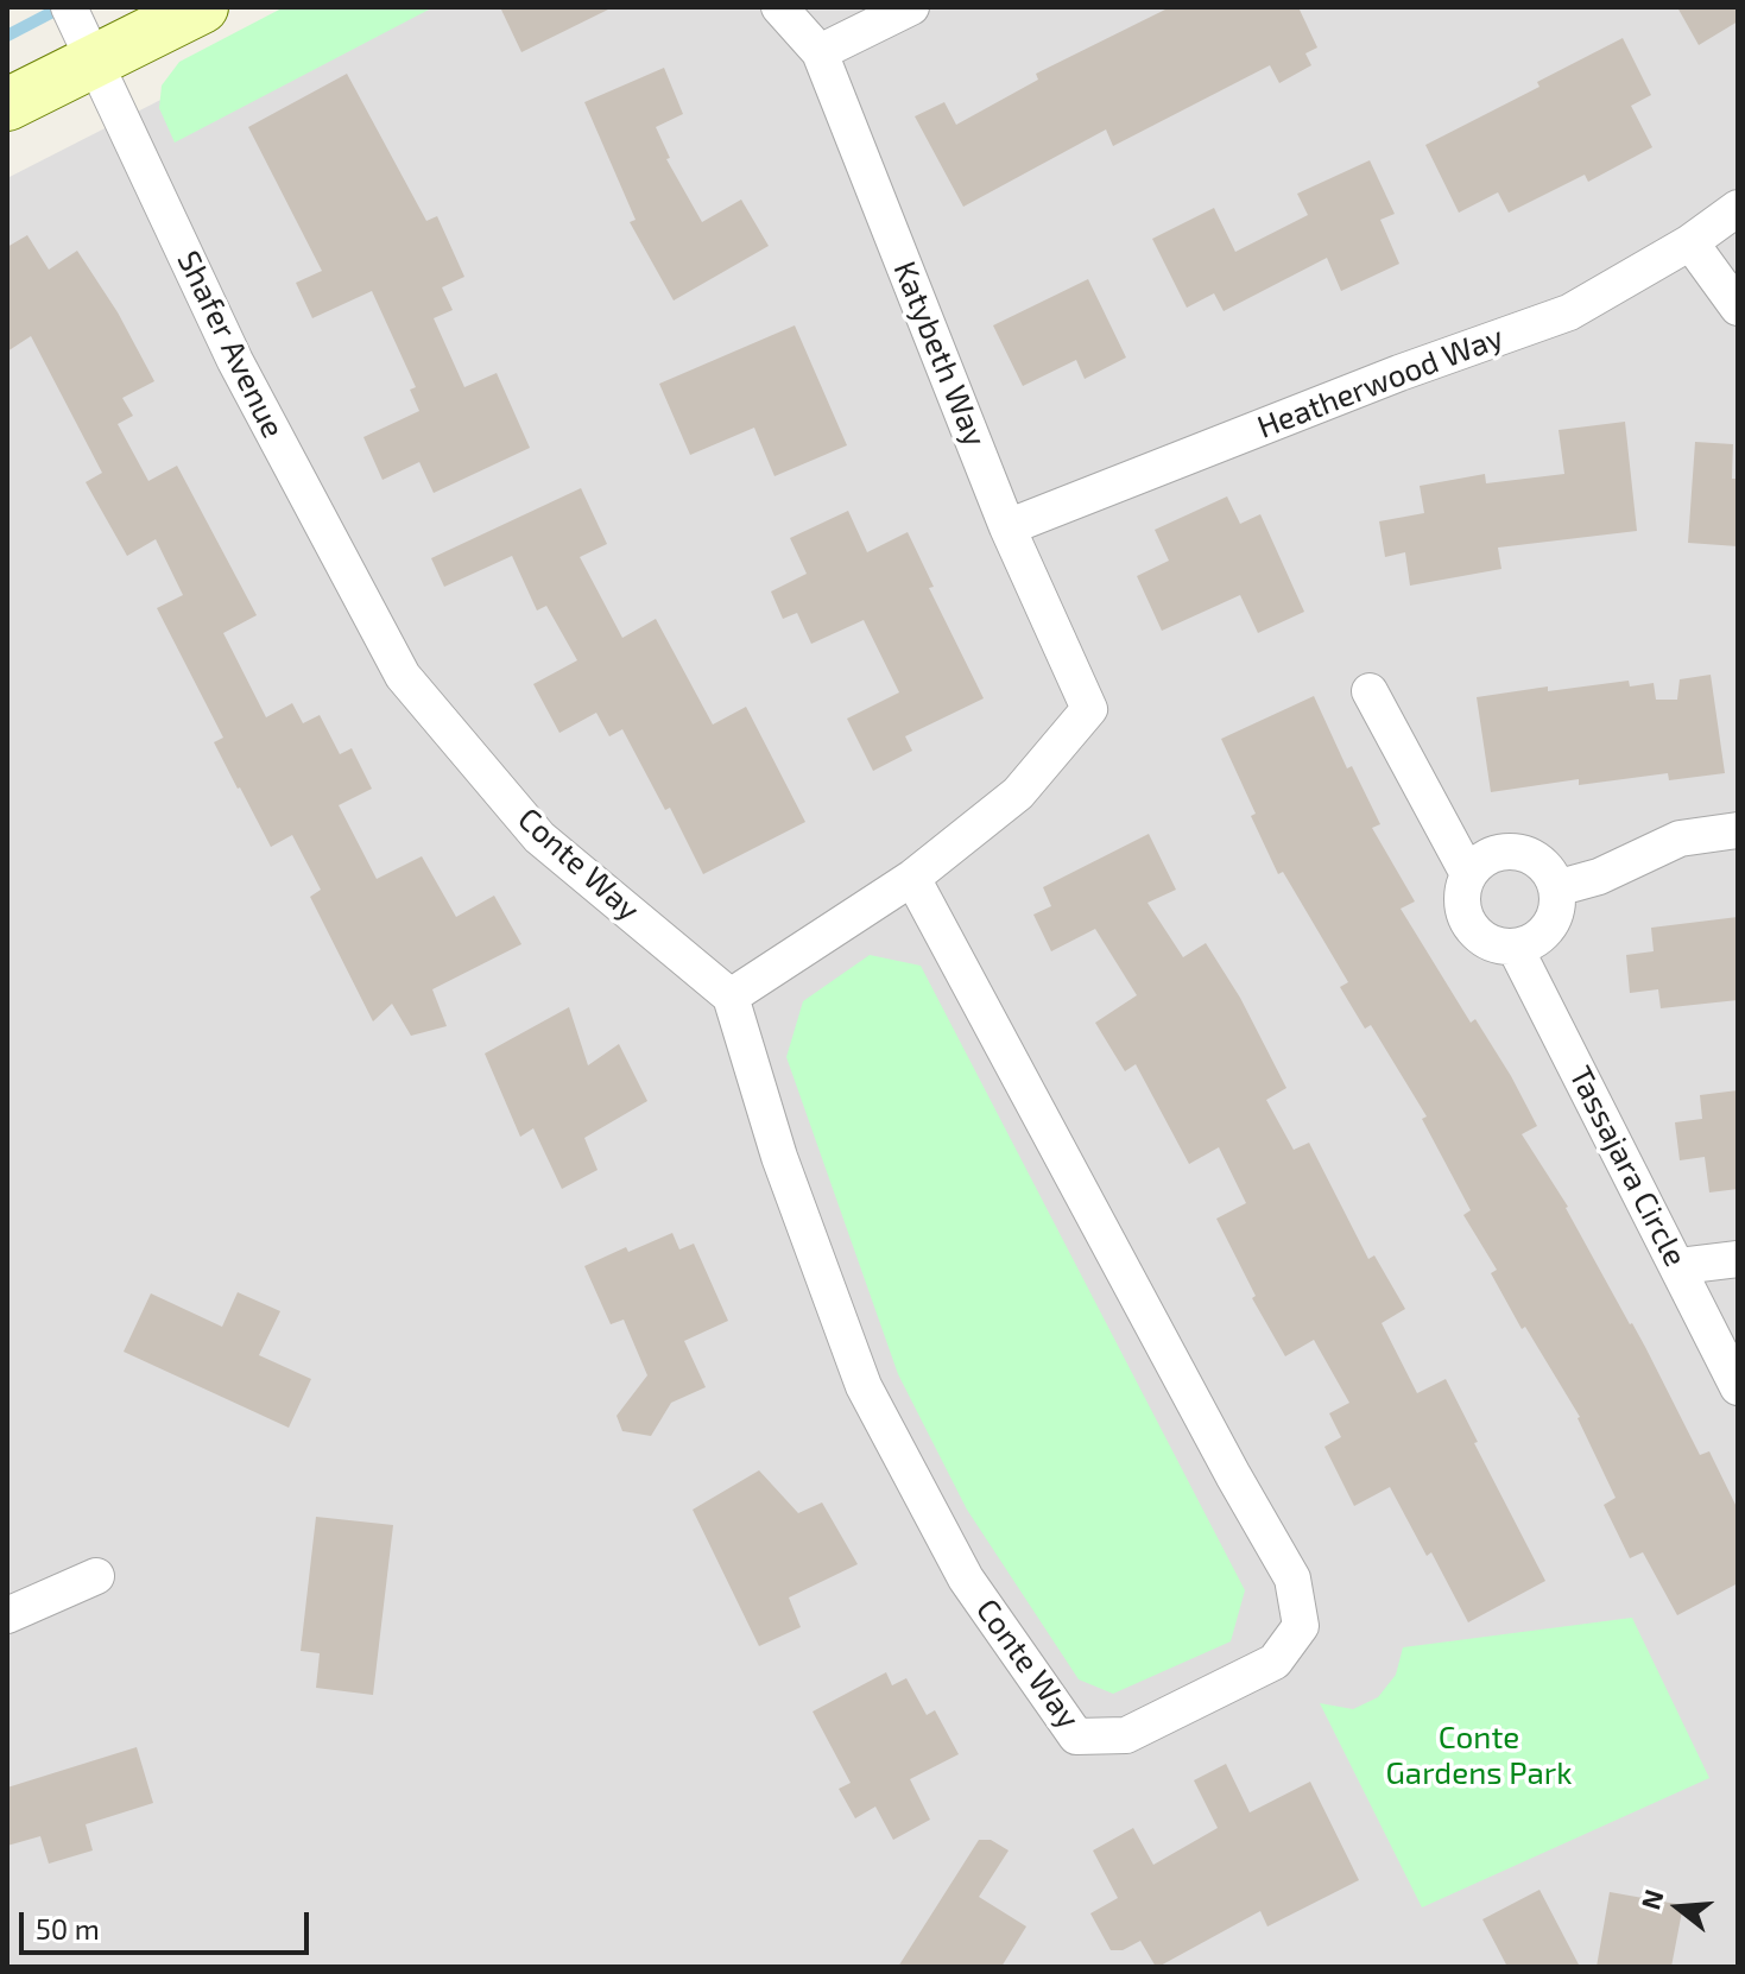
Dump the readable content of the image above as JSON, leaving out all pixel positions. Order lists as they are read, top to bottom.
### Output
{
  "streets": {
    "street": [
      "Shafer Avenue",
      "Katybeth Way",
      "Heatherwood Way",
      "Conte Way",
      "Tassajara Circle"
    ]
  },
  "crossings": [
    ["Shafer Avenue", "Conte Way"],
    ["Katybeth Way", "Heatherwood Way"],
    ["Katybeth Way", "Conte Way"]
  ],
  "parks": ["Conte Gardens Park"],
  "scale_bar": "50 m",
  "north": "left"
}
